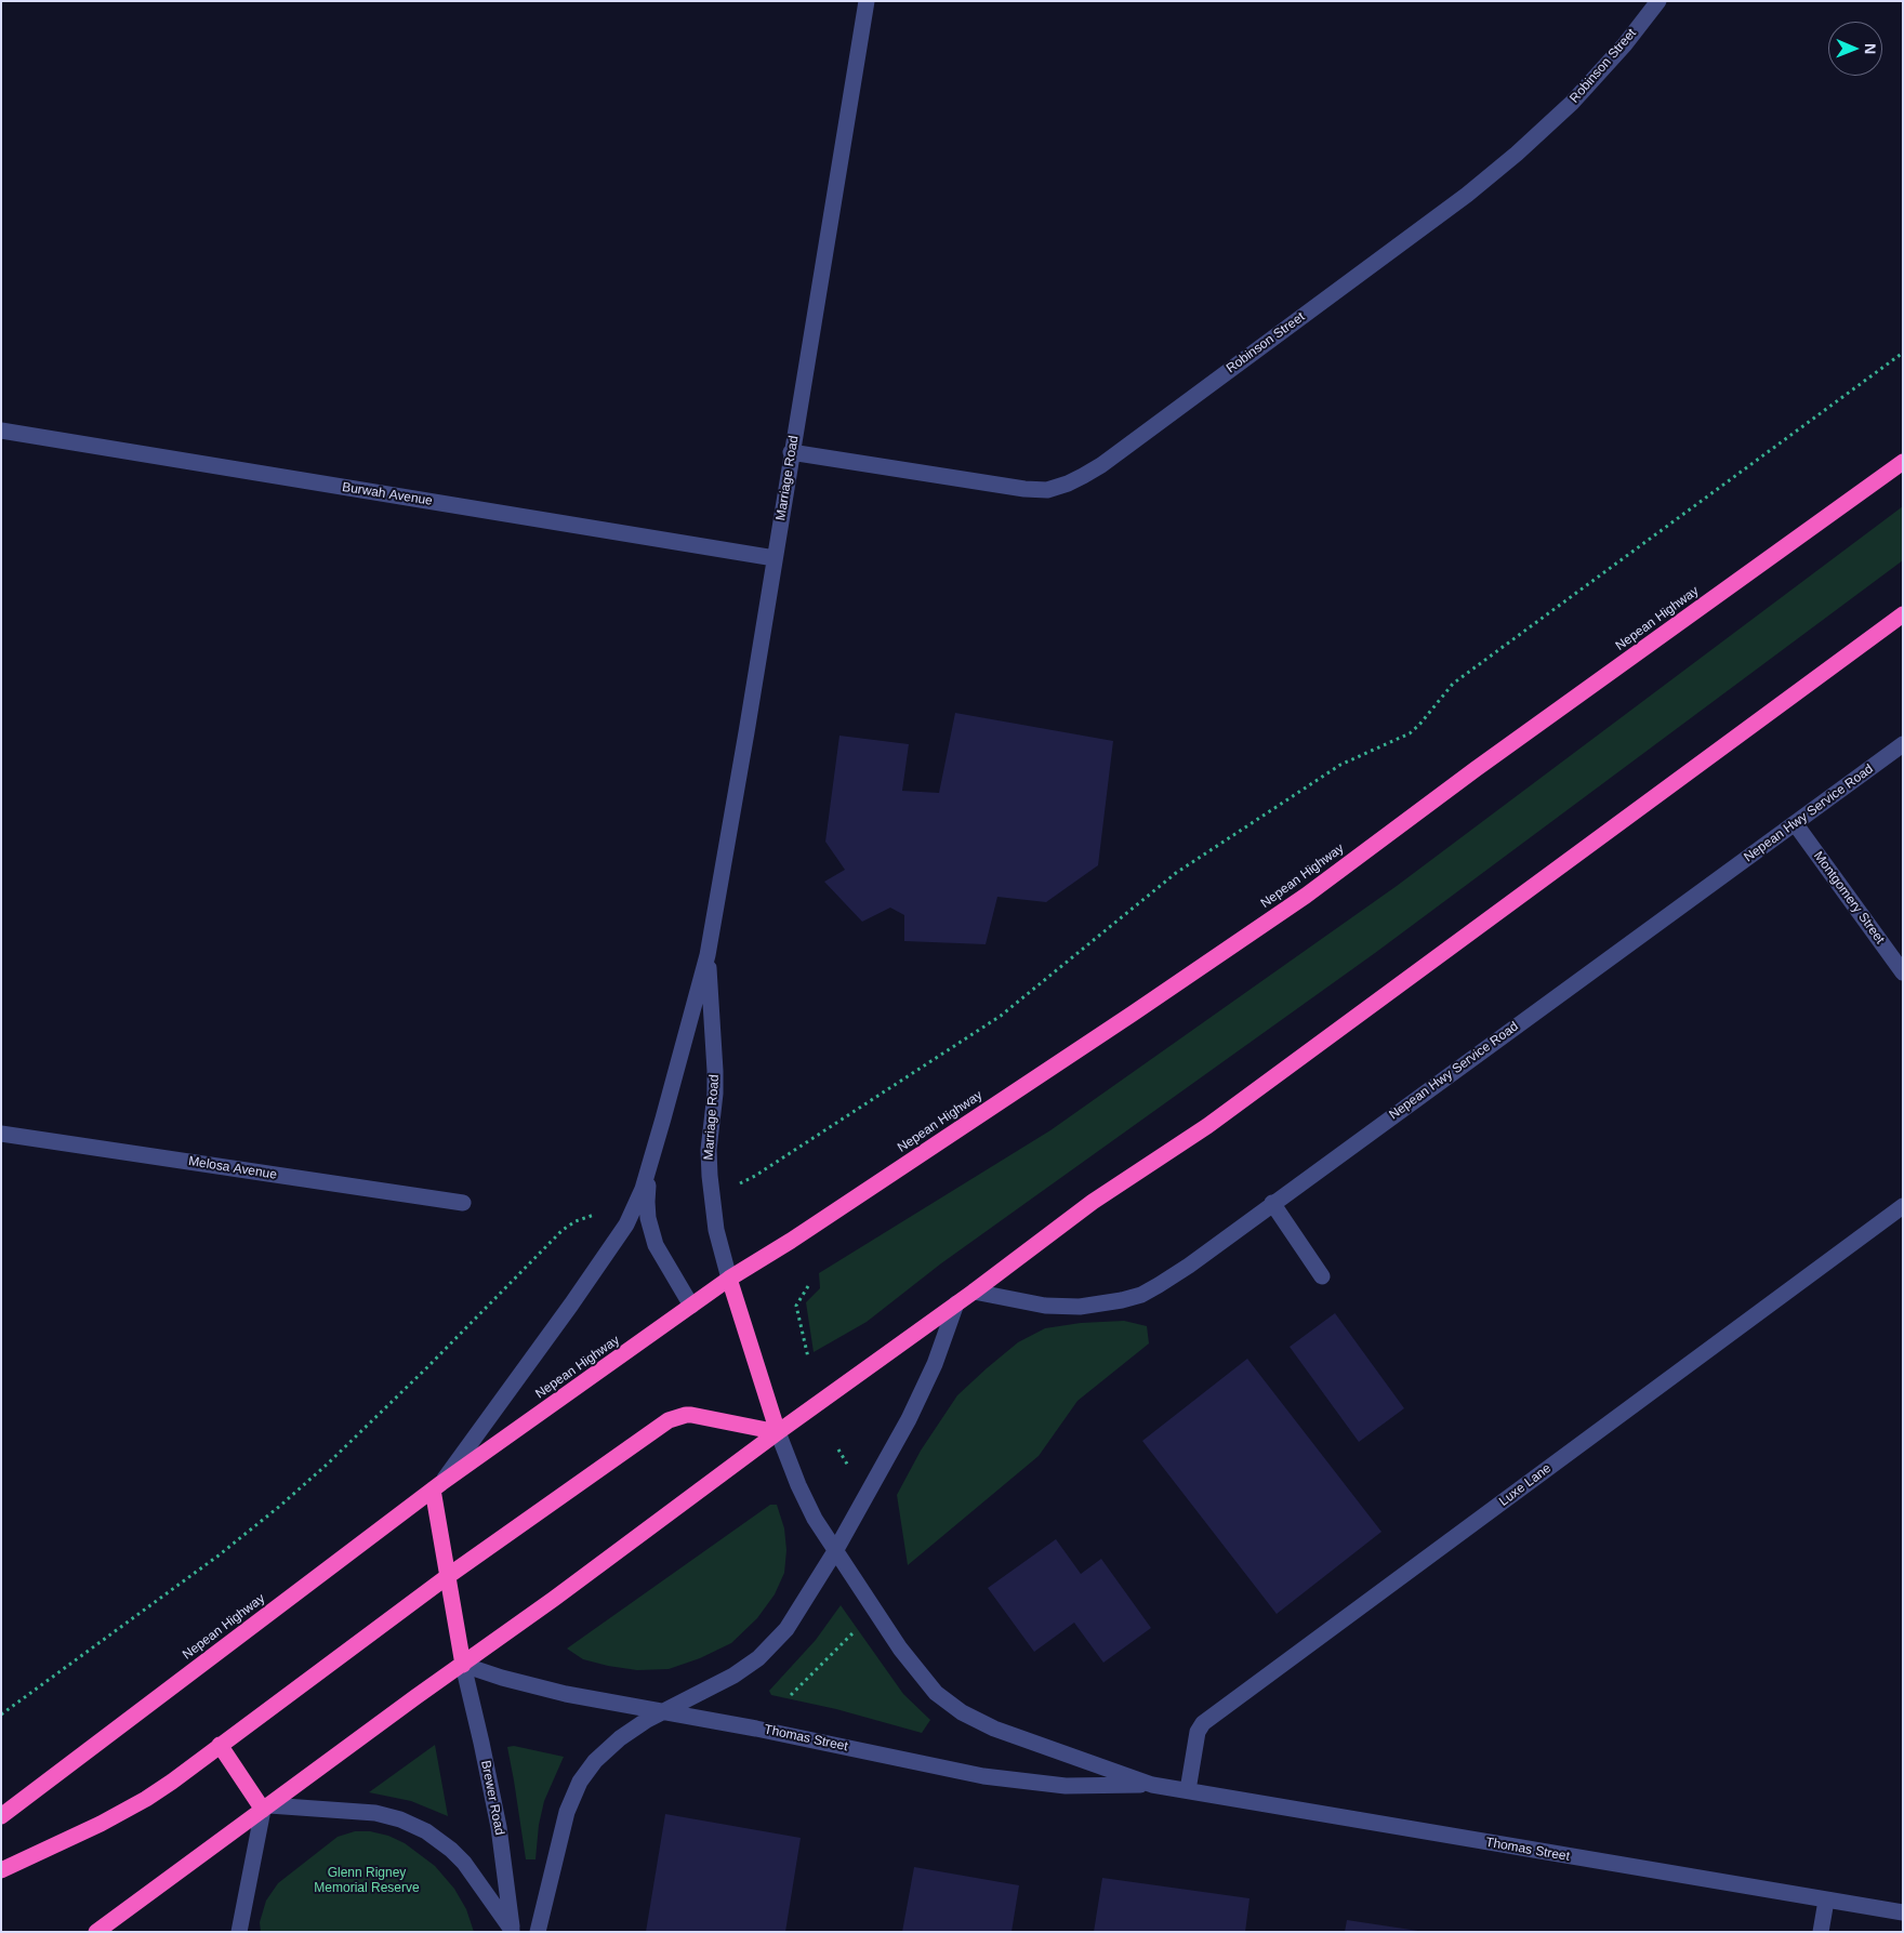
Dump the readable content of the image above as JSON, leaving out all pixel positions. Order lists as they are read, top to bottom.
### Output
{
  "streets": {
    "highway": ["Nepean Highway"],
    "street": [
      "Robinson Street",
      "Marriage Road",
      "Burwah Avenue",
      "Nepean Hwy Service Road",
      "Montgomery Street",
      "Melosa Avenue",
      "Luxe Lane",
      "Thomas Street",
      "Brewer Road"
    ]
  },
  "crossings": [
    ["Robinson Street", "Marriage Road"],
    ["Marriage Road", "Burwah Avenue"],
    ["Marriage Road", "Nepean Highway"],
    ["Nepean Hwy Service Road", "Montgomery Street"],
    ["Luxe Lane", "Thomas Street"],
    ["Thomas Street", "Brewer Road"]
  ],
  "parks": ["Glenn Rigney Memorial Reserve"],
  "north": "right"
}
